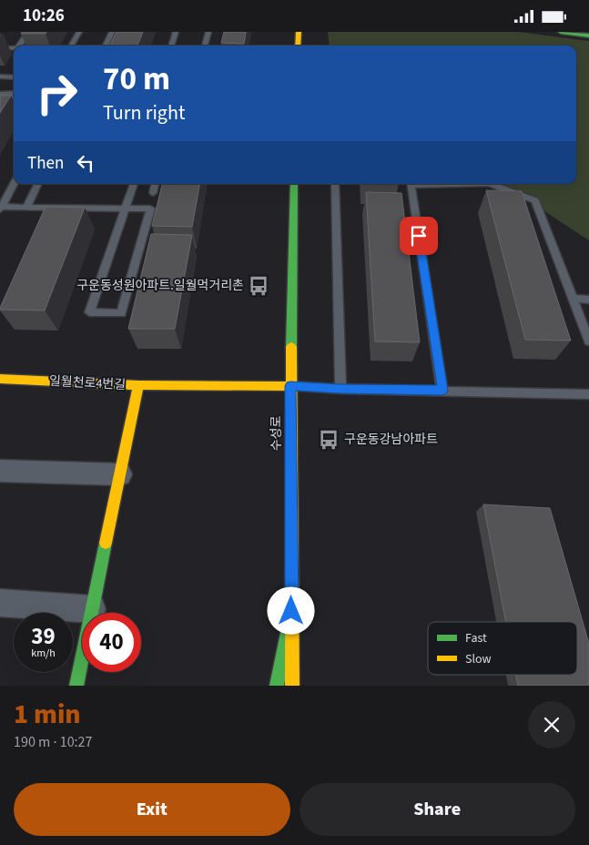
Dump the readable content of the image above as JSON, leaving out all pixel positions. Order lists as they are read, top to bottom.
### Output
{
  "streets": {
    "street": ["일월천로4번길", "수성로"]
  },
  "places": {
    "bus stop": ["구운동성원아파트.일월먹거리촌", "구운동강남아파트"]
  },
  "legend": ["Fast", "Slow"],
  "page": {
    "status": "10:26",
    "turn": ["70 m", "Turn right"],
    "then": "Then",
    "speed": "39 km/h",
    "limit": "40",
    "heading": ["1 min", "190 m · 10:27"],
    "buttons": ["Exit", "Share"]
  }
}
